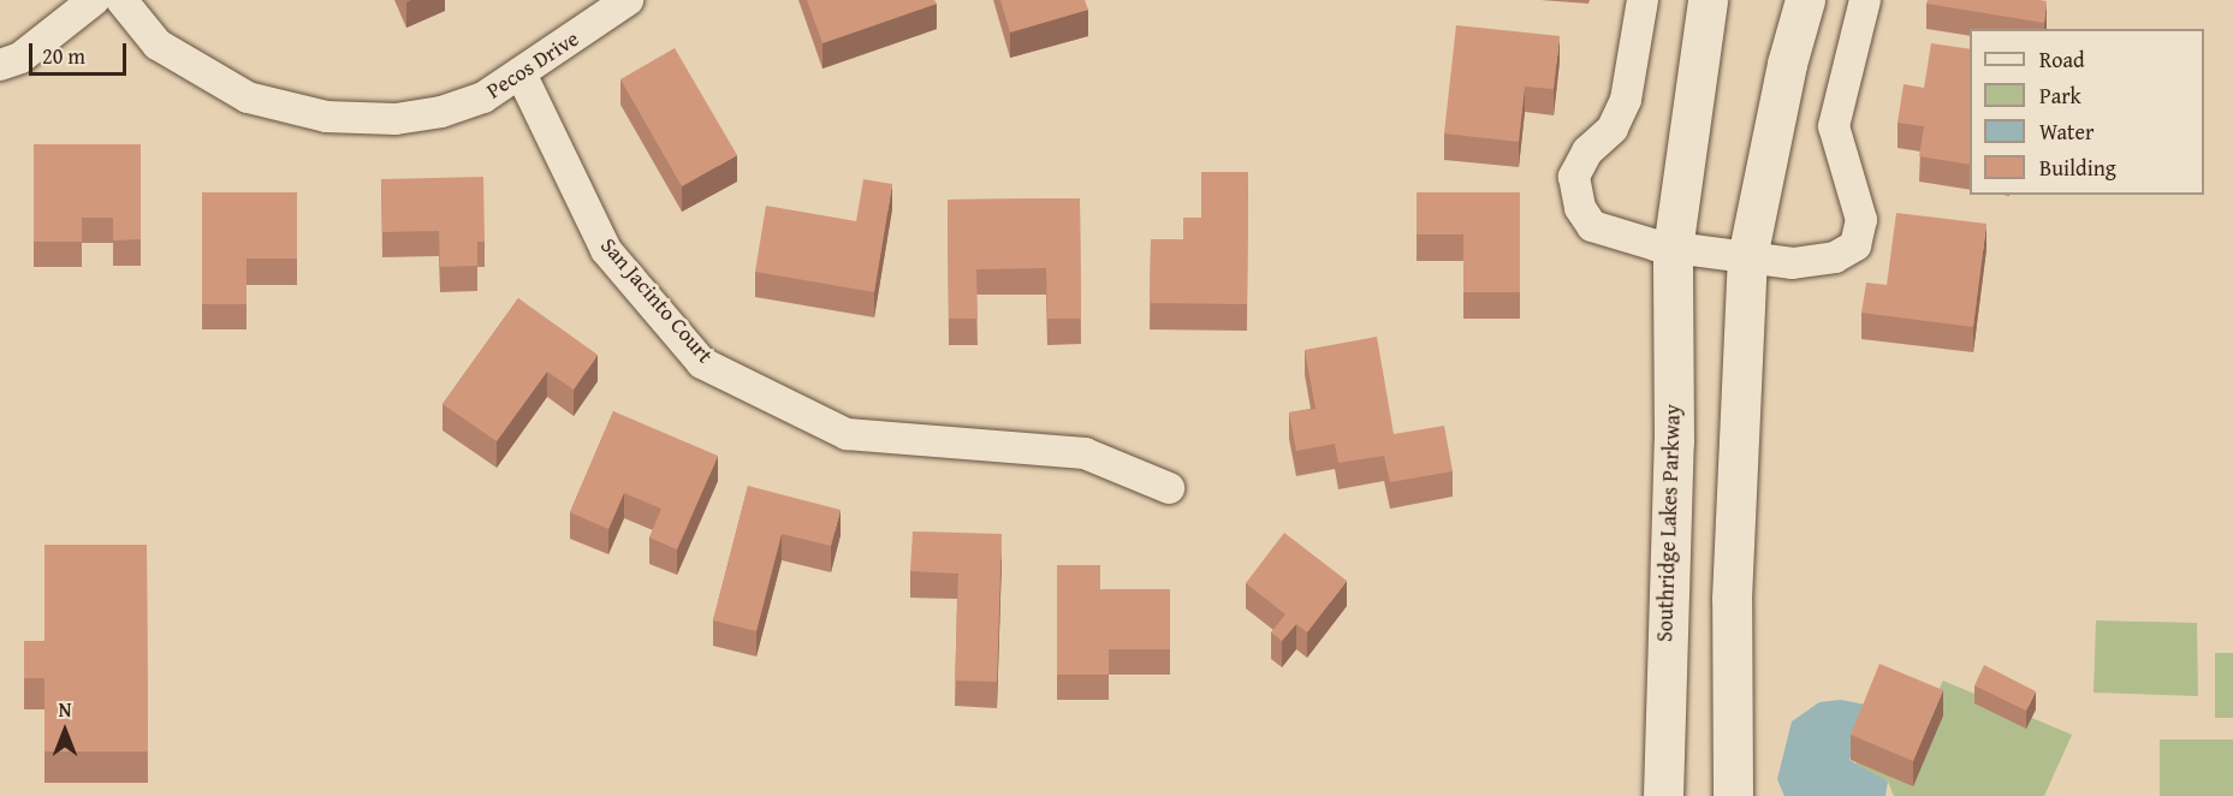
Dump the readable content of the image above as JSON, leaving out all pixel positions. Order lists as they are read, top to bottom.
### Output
{
  "streets": {
    "street": ["Pecos Drive", "San Jacinto Court", "Southridge Lakes Parkway"]
  },
  "crossings": [
    ["Pecos Drive", "San Jacinto Court"]
  ],
  "legend": [
    "Road",
    "Park",
    "Water",
    "Building"
  ],
  "scale_bar": "20 m",
  "north": "top"
}
